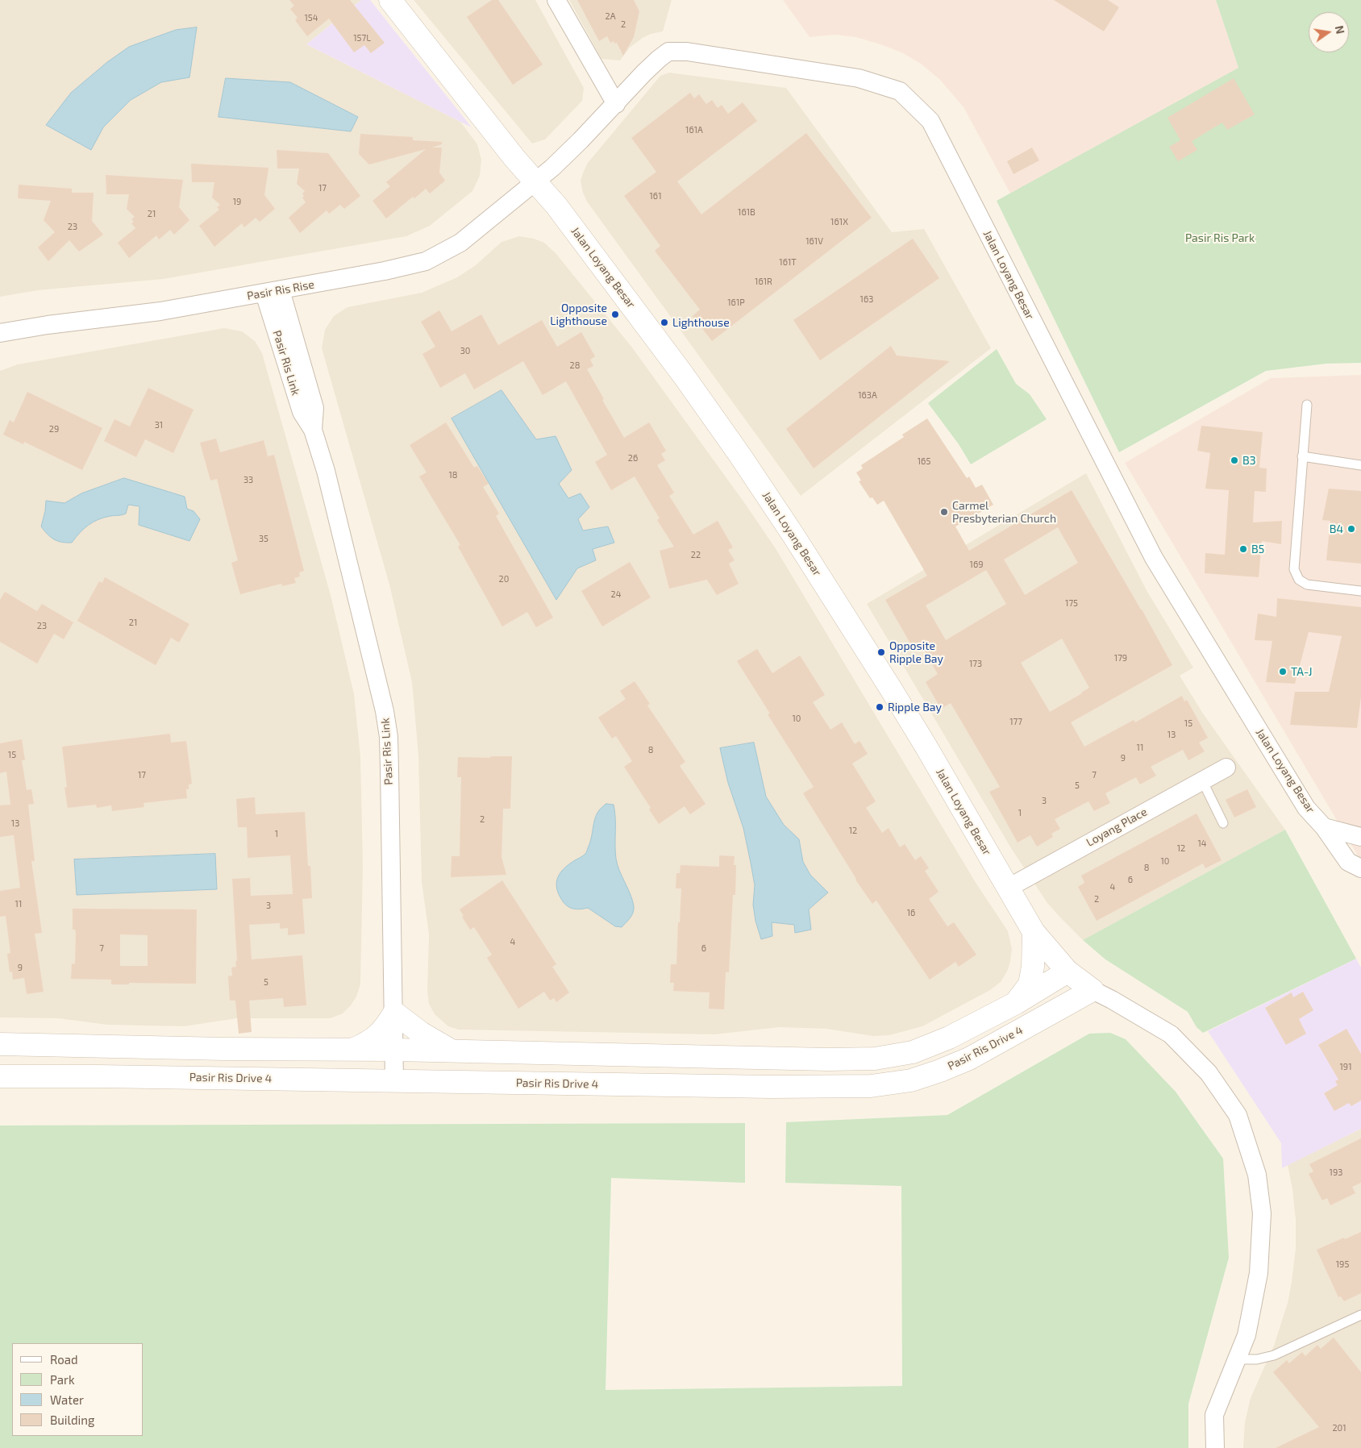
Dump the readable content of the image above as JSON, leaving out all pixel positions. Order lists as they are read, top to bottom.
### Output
{
  "streets": {
    "street": [
      "Jalan Loyang Besar",
      "Pasir Ris Rise",
      "Pasir Ris Link",
      "Loyang Place",
      "Pasir Ris Drive 4"
    ]
  },
  "crossings": [
    ["Jalan Loyang Besar", "Pasir Ris Rise"],
    ["Jalan Loyang Besar", "Loyang Place"],
    ["Jalan Loyang Besar", "Pasir Ris Drive 4"],
    ["Pasir Ris Rise", "Pasir Ris Link"],
    ["Pasir Ris Link", "Pasir Ris Drive 4"]
  ],
  "parks": ["Pasir Ris Park"],
  "places": [
    "Opposite Lighthouse",
    "Lighthouse",
    "B3",
    "Carmel Presbyterian Church",
    "B4",
    "B5",
    "Opposite Ripple Bay",
    "TA-J",
    "Ripple Bay"
  ],
  "house_numbers": [
    "2A",
    "154",
    "2",
    "157L",
    "161A",
    "17",
    "161",
    "19",
    "161B",
    "21",
    "161X",
    "23",
    "161V",
    "161T",
    "161R",
    "163",
    "161P",
    "30",
    "28",
    "163A",
    "31",
    "29",
    "26",
    "165",
    "18",
    "33",
    "35",
    "22",
    "169",
    "20",
    "24",
    "175",
    "21",
    "23",
    "179",
    "173",
    "10",
    "177",
    "15",
    "13",
    "11",
    "8",
    "15",
    "9",
    "17",
    "7",
    "5",
    "3",
    "1",
    "2",
    "13",
    "12",
    "1",
    "14",
    "12",
    "10",
    "8",
    "6",
    "4",
    "2",
    "11",
    "3",
    "16",
    "4",
    "7",
    "6",
    "9",
    "5",
    "191",
    "193",
    "195",
    "201"
  ],
  "legend": [
    "Road",
    "Park",
    "Water",
    "Building"
  ],
  "north": "right"
}
